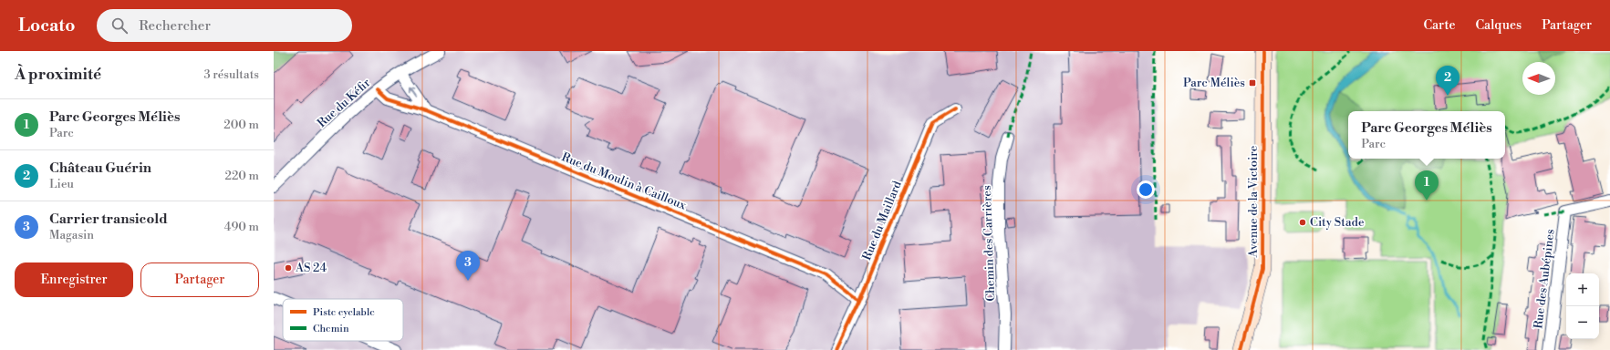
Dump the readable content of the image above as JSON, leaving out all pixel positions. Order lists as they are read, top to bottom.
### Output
{
  "streets": {
    "street": [
      "Rue du Kéfir",
      "Rue du Moulin à Cailloux",
      "Avenue de la Victoire",
      "Rue du Maillard",
      "Chemin des Carrières",
      "Rue des Aubépines"
    ]
  },
  "crossings": [
    ["Rue du Kéfir", "Rue du Moulin à Cailloux"],
    ["Rue du Moulin à Cailloux", "Rue du Maillard"]
  ],
  "places": {
    "transit": ["Parc Méliès"],
    "other": ["City Stade", "AS 24"]
  },
  "legend": ["Piste cyclable", "Chemin"],
  "north": "left",
  "page": {
    "header": "Locato",
    "search": "Rechercher",
    "nav": ["Carte", "Calques", "Partager"],
    "heading": ["À proximité", "3 résultats"],
    "pins": ["2", "1", "3"],
    "list": [
      {
        "mark": "1",
        "name": "Parc Georges Méliès",
        "note": "Parc",
        "value": "200 m"
      },
      {
        "mark": "2",
        "name": "Château Guérin",
        "note": "Lieu",
        "value": "220 m"
      },
      {
        "mark": "3",
        "name": "Carrier transicold",
        "note": "Magasin",
        "value": "490 m"
      }
    ],
    "popup": ["Parc Georges Méliès", "Parc"],
    "buttons": ["Enregistrer", "Partager"],
    "map_buttons": ["+", "−"]
  }
}
